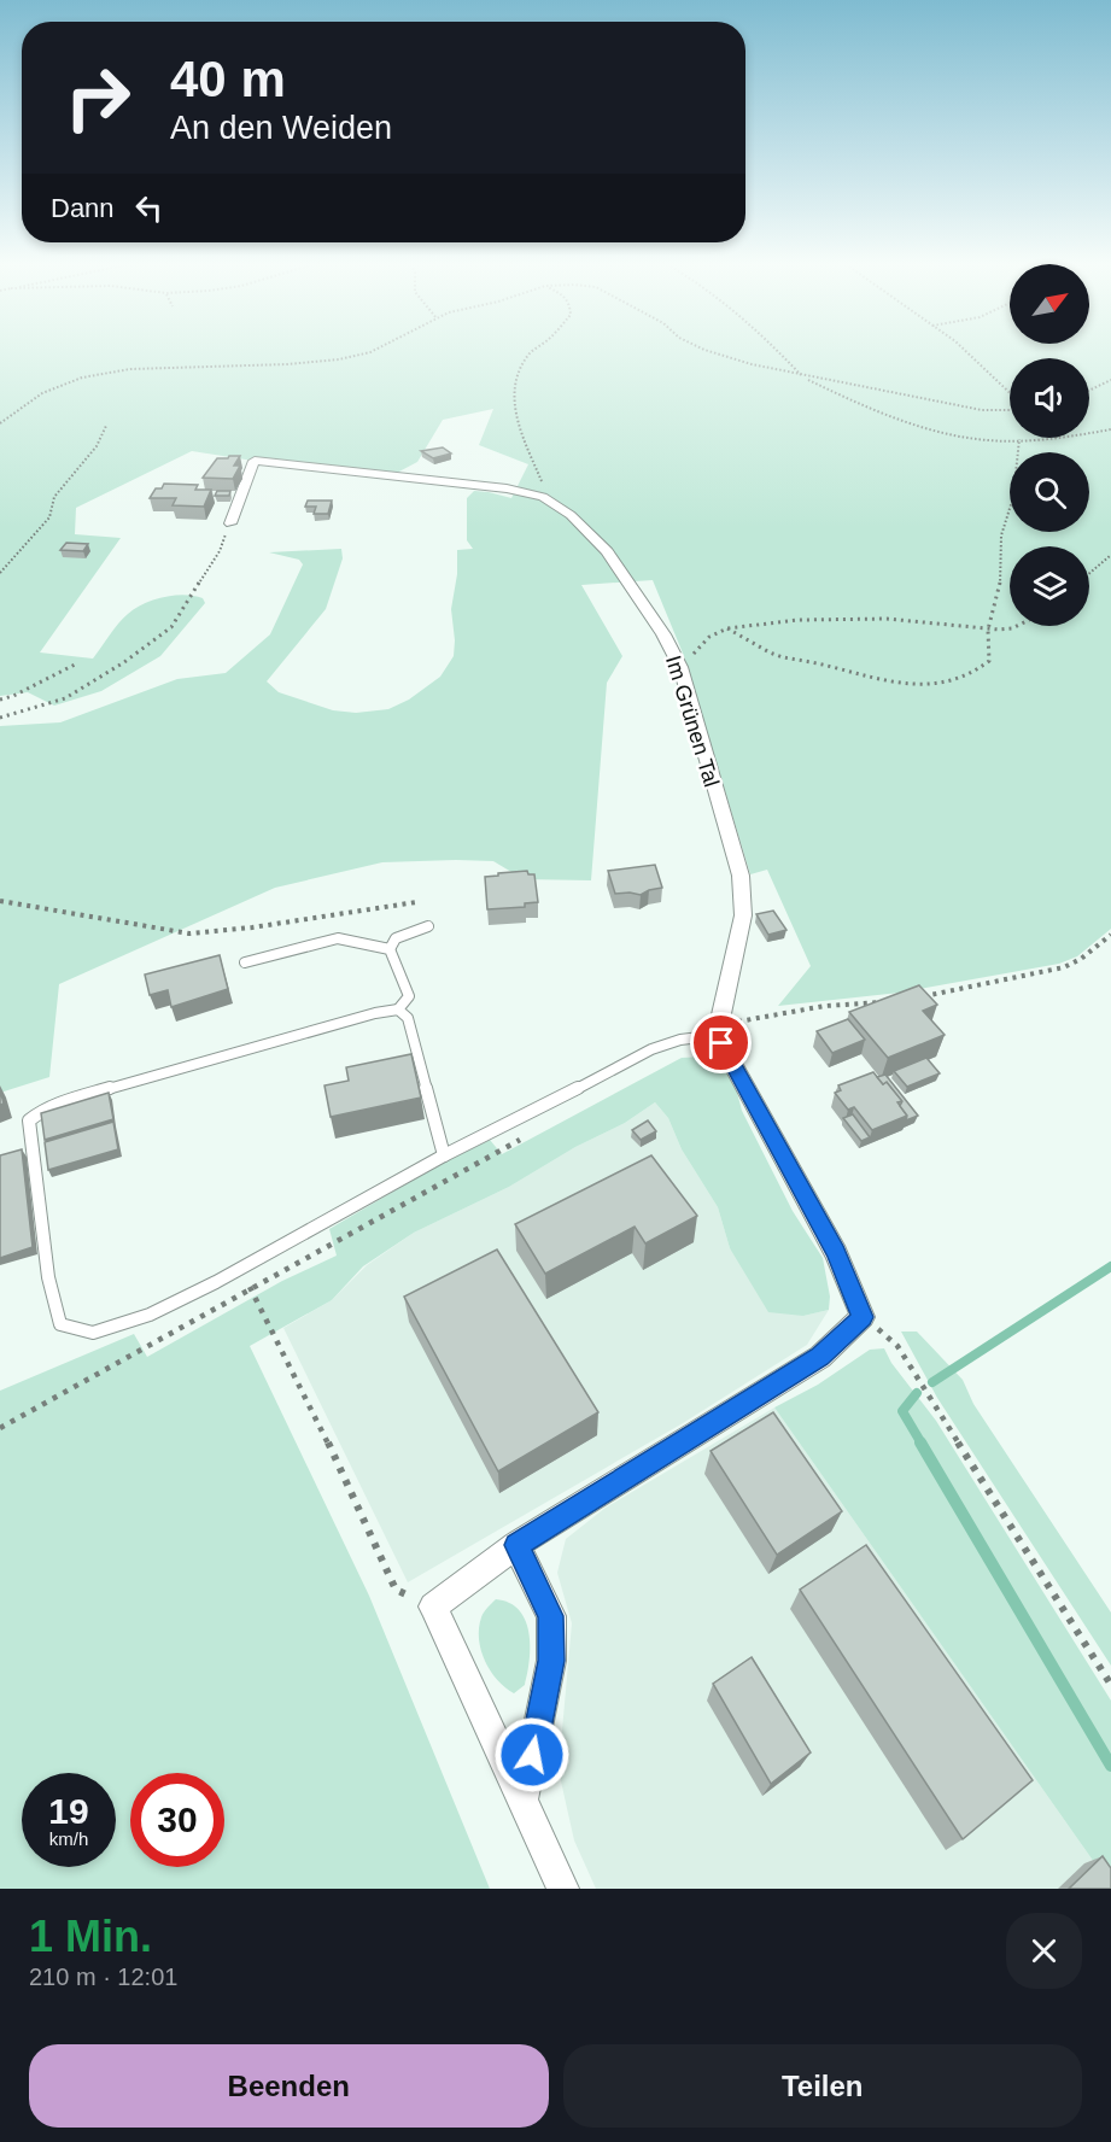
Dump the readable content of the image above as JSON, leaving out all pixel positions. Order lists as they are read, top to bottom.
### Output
{
  "streets": {
    "street": ["Im Grünen Tal"]
  },
  "north": "top right",
  "page": {
    "turn": ["40 m", "An den Weiden"],
    "then": "Dann",
    "speed": "19 km/h",
    "limit": "30",
    "heading": ["1 Min.", "210 m · 12:01"],
    "buttons": ["Beenden", "Teilen"]
  }
}
